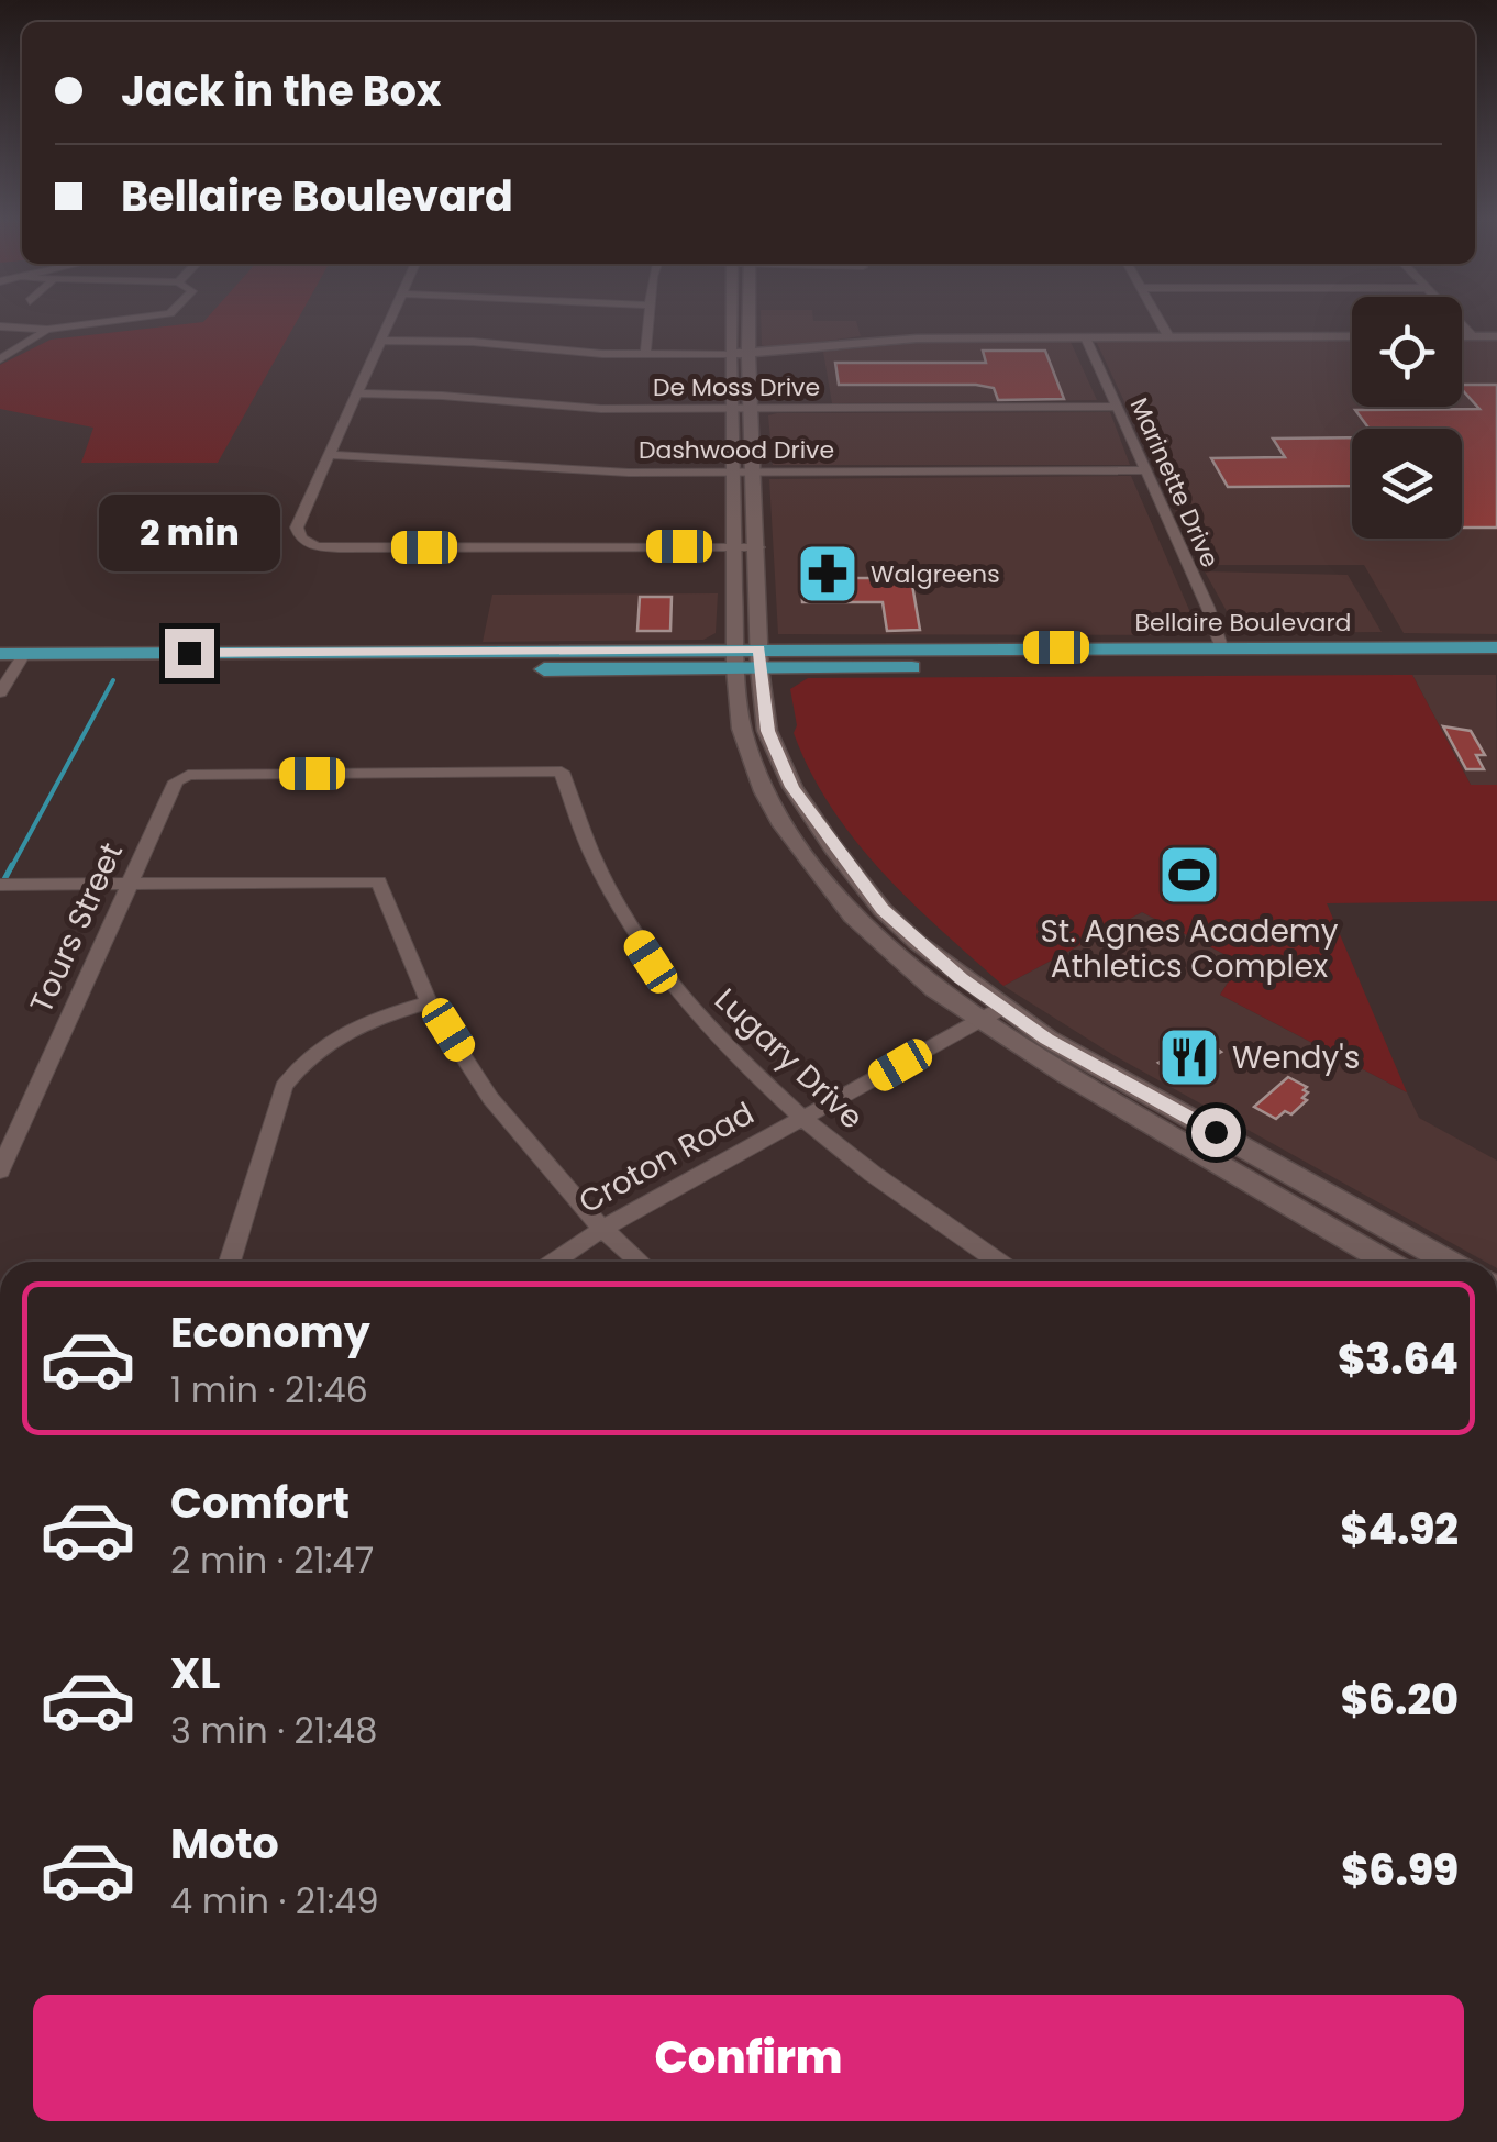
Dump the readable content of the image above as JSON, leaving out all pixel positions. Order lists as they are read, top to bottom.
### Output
{
  "streets": {
    "main road": ["Bellaire Boulevard"],
    "street": [
      "De Moss Drive",
      "Dashwood Drive",
      "Marinette Drive",
      "Tours Street",
      "Lugary Drive",
      "Croton Road"
    ]
  },
  "crossings": [
    ["De Moss Drive", "Marinette Drive"],
    ["Dashwood Drive", "Marinette Drive"],
    ["Marinette Drive", "Bellaire Boulevard"],
    ["Tours Street", "Lugary Drive"],
    ["Lugary Drive", "Croton Road"]
  ],
  "places": {
    "pharmacy": ["Walgreens"],
    "sports": ["St. Agnes Academy Athletics Complex"],
    "restaurant": ["Wendy's"]
  },
  "page": {
    "banner": ["Jack in the Box", "Bellaire Boulevard"],
    "bubble": "2 min",
    "list": [
      {
        "name": "Economy",
        "note": "1 min · 21:46",
        "value": "$3.64"
      },
      {
        "name": "Comfort",
        "note": "2 min · 21:47",
        "value": "$4.92"
      },
      {
        "name": "XL",
        "note": "3 min · 21:48",
        "value": "$6.20"
      },
      {
        "name": "Moto",
        "note": "4 min · 21:49",
        "value": "$6.99"
      }
    ],
    "buttons": "Confirm"
  }
}
